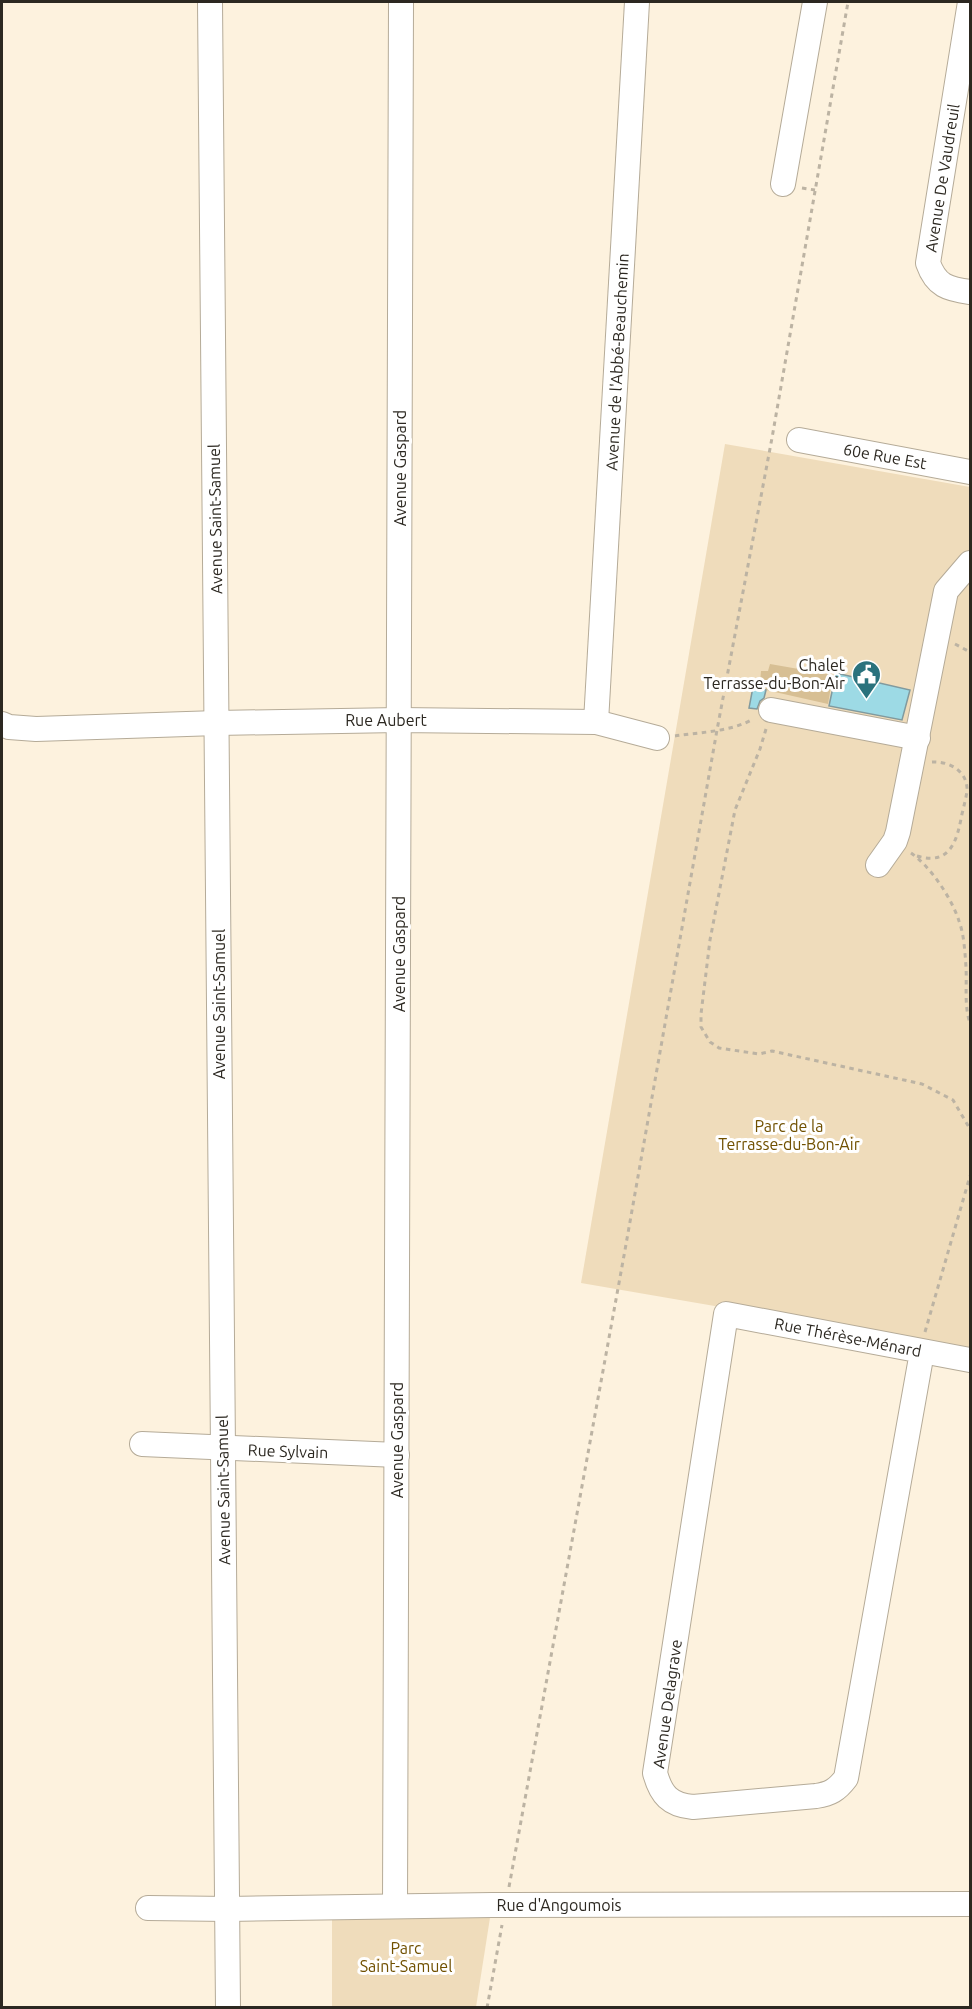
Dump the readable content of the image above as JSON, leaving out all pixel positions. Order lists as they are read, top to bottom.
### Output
{
  "streets": {
    "street": [
      "Avenue De Vaudreuil",
      "Avenue de l'Abbé-Beauchemin",
      "60e Rue Est",
      "Avenue Gaspard",
      "Avenue Saint-Samuel",
      "Rue Aubert",
      "Rue Thérèse-Ménard",
      "Rue Sylvain",
      "Avenue Delagrave",
      "Rue d'Angoumois"
    ]
  },
  "crossings": [
    ["Avenue de l'Abbé-Beauchemin", "Rue Aubert"],
    ["Avenue Gaspard", "Rue Aubert"],
    ["Avenue Gaspard", "Rue Sylvain"],
    ["Avenue Gaspard", "Rue d'Angoumois"],
    ["Avenue Saint-Samuel", "Rue Aubert"],
    ["Avenue Saint-Samuel", "Rue Sylvain"],
    ["Avenue Saint-Samuel", "Rue d'Angoumois"],
    ["Rue Thérèse-Ménard", "Avenue Delagrave"]
  ],
  "parks": ["Parc de la Terrasse-du-Bon-Air", "Parc Saint-Samuel"],
  "places": {
    "public building": ["Chalet Terrasse-du-Bon-Air"]
  }
}
